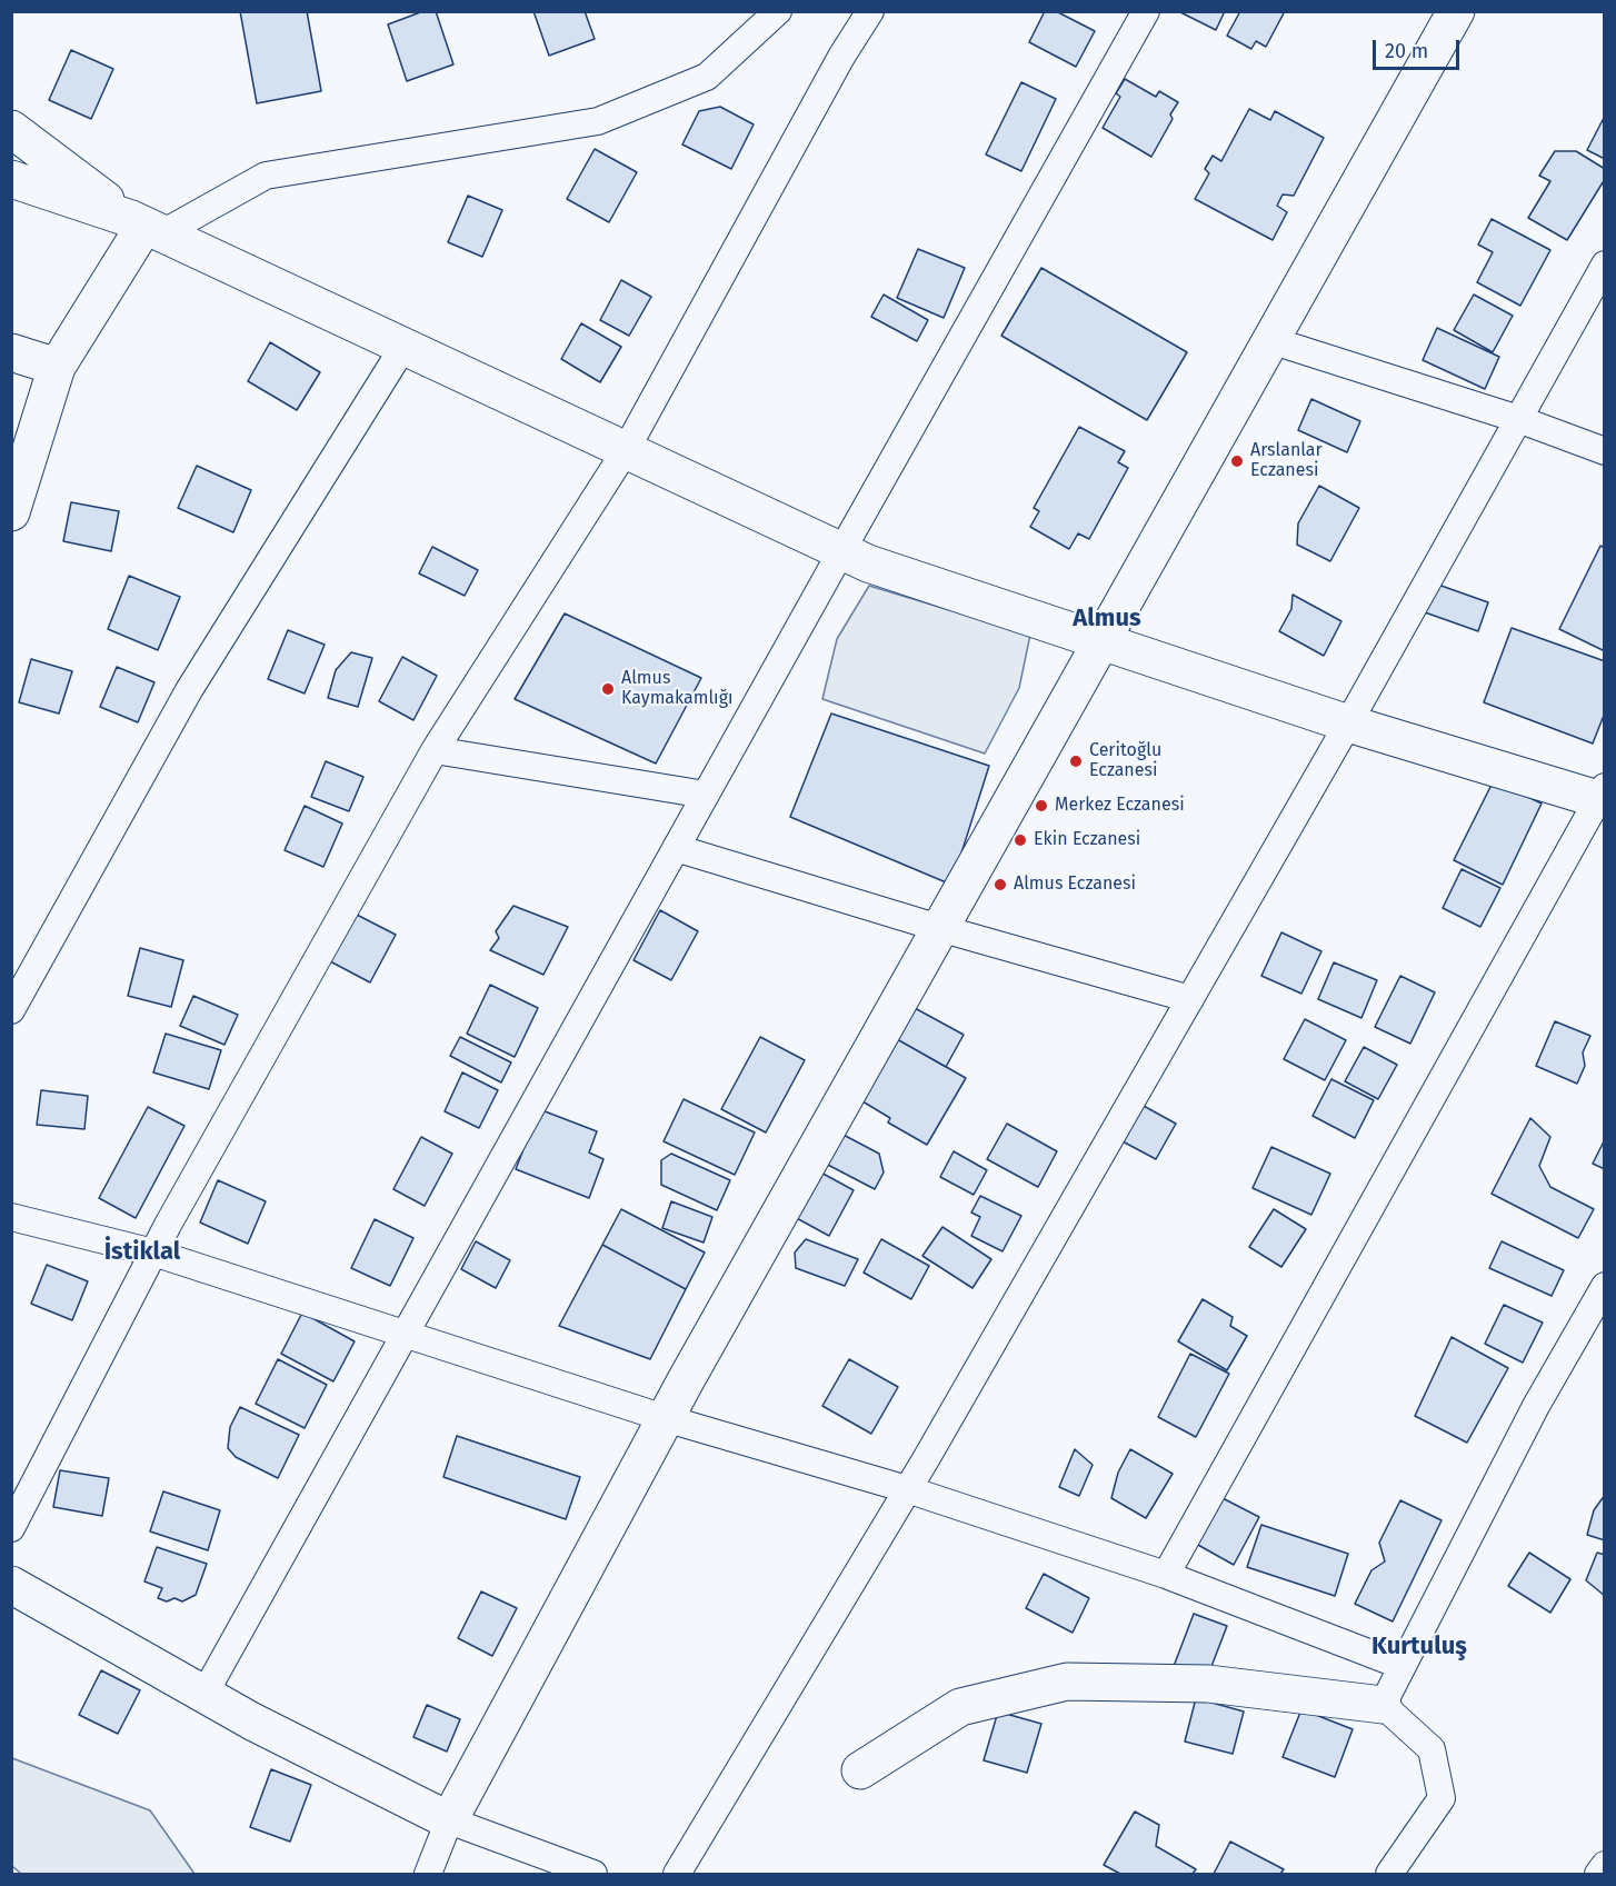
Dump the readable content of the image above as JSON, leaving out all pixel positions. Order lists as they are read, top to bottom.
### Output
{
  "districts": ["Almus", "İstiklal", "Kurtuluş"],
  "places": [
    "Arslanlar Eczanesi",
    "Almus Kaymakamlığı",
    "Ceritoğlu Eczanesi",
    "Merkez Eczanesi",
    "Ekin Eczanesi",
    "Almus Eczanesi"
  ],
  "scale_bar": "20 m"
}
